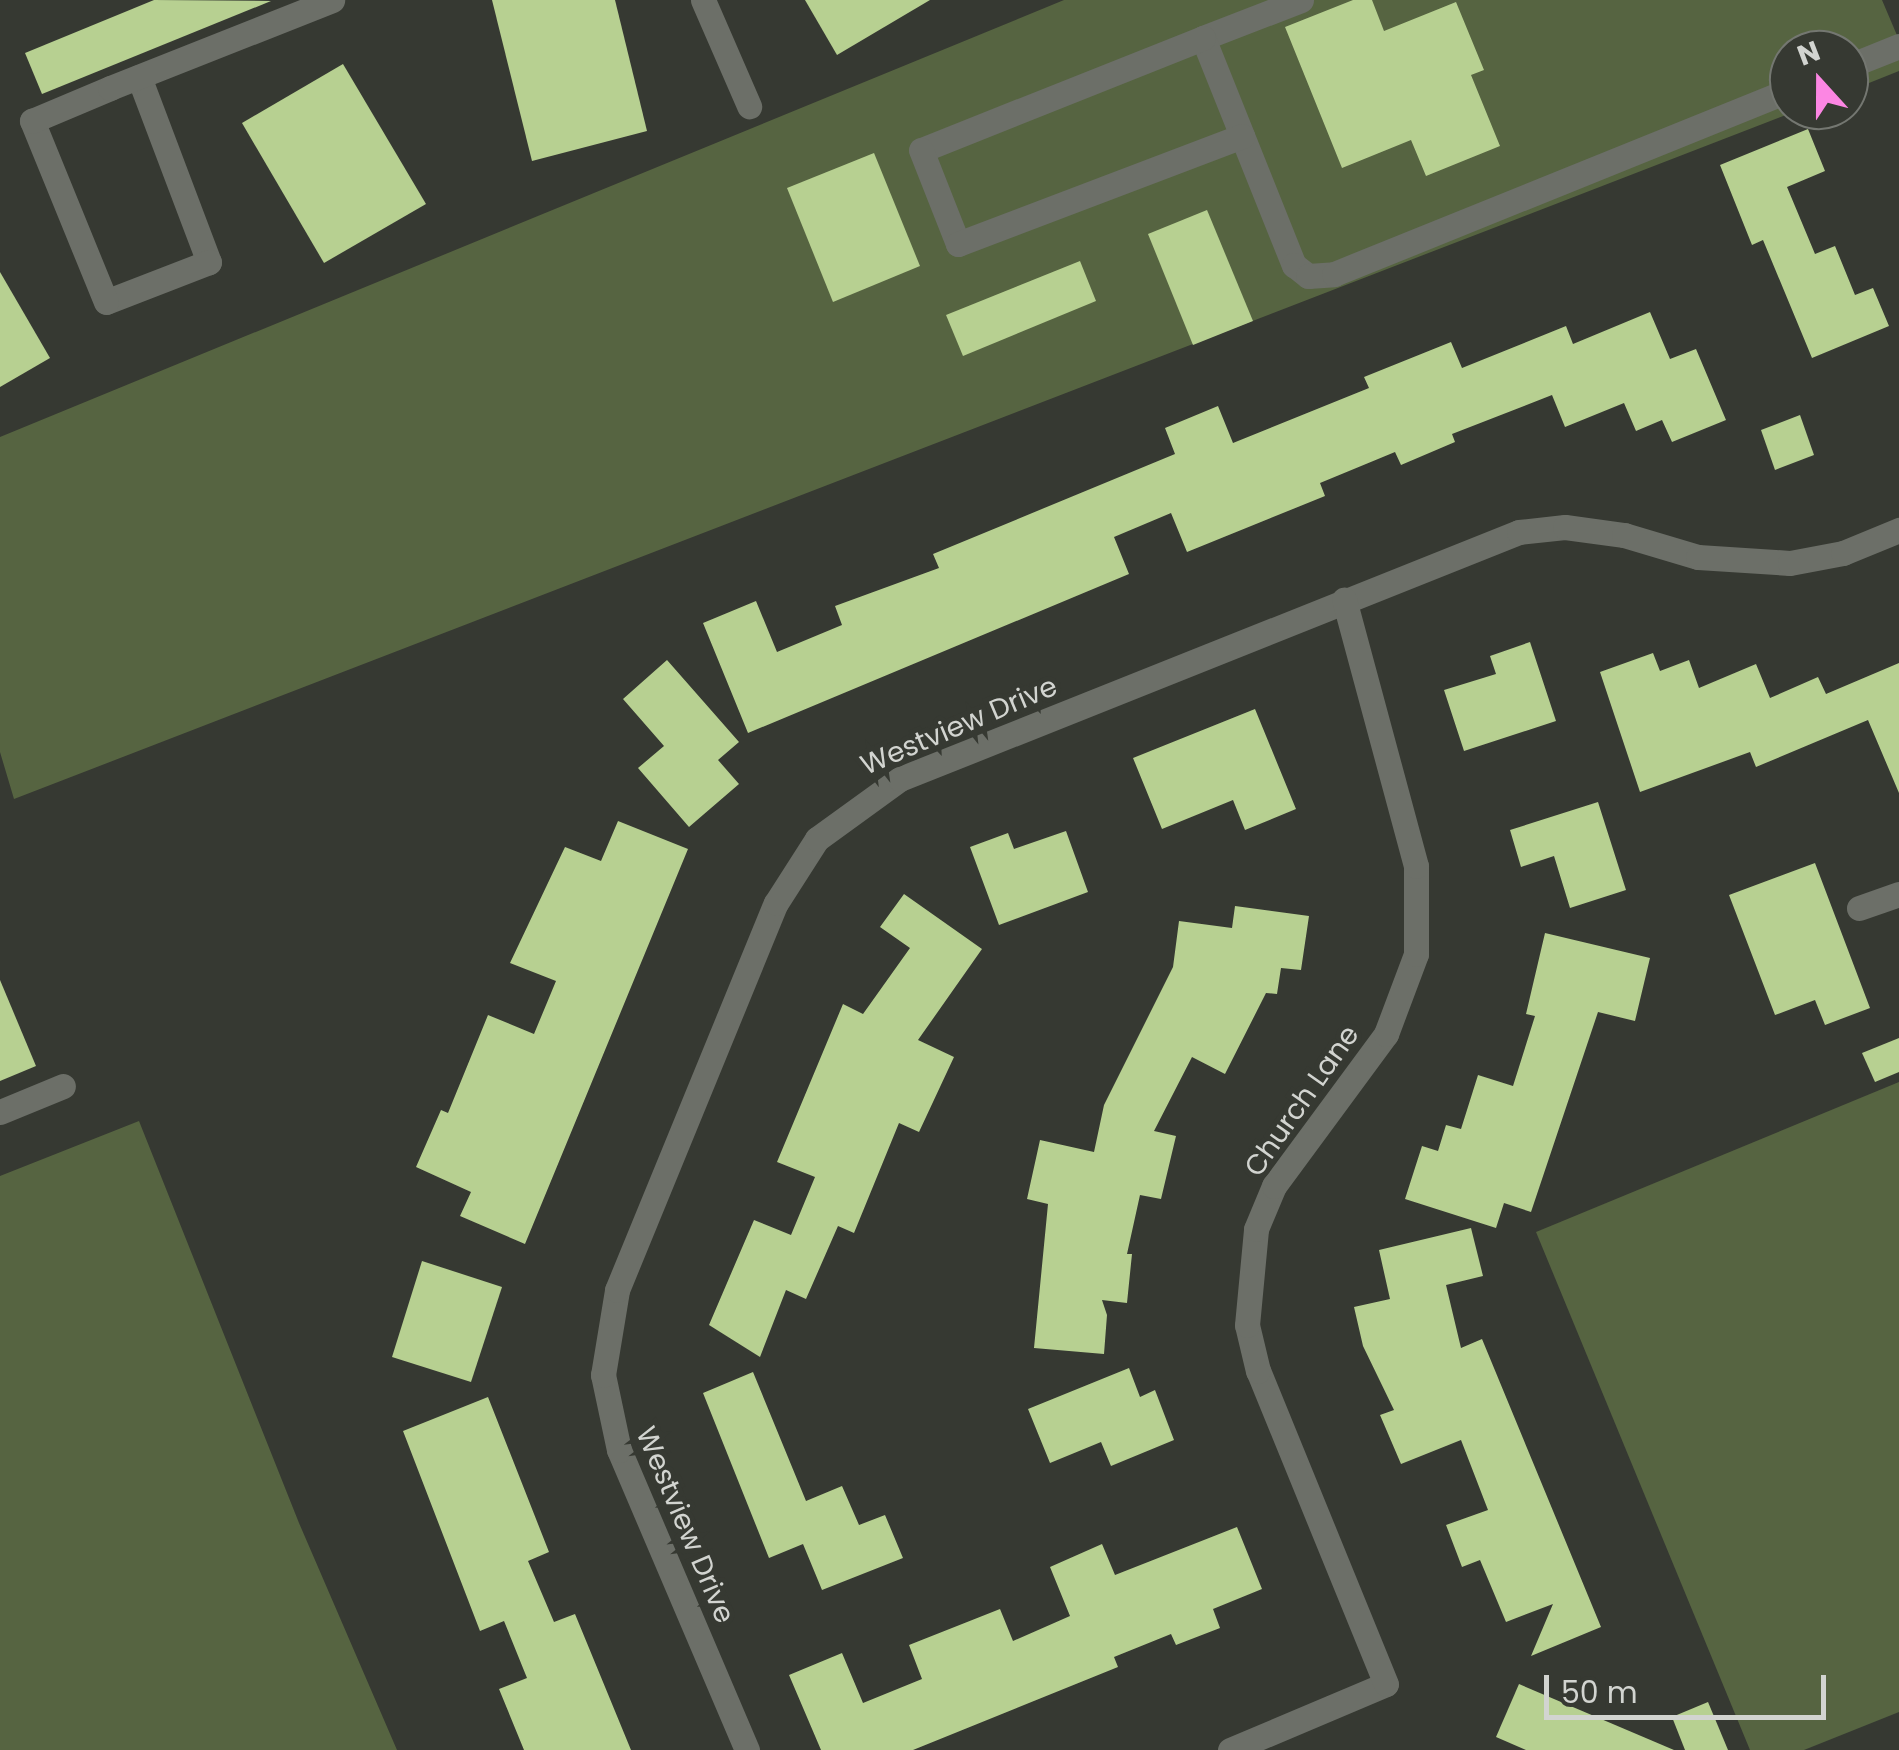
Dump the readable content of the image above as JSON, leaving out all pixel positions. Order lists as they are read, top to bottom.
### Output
{
  "streets": {
    "street": ["Westview Drive", "Church Lane"]
  },
  "crossings": [
    ["Westview Drive", "Church Lane"]
  ],
  "scale_bar": "50 m",
  "north": "top"
}
